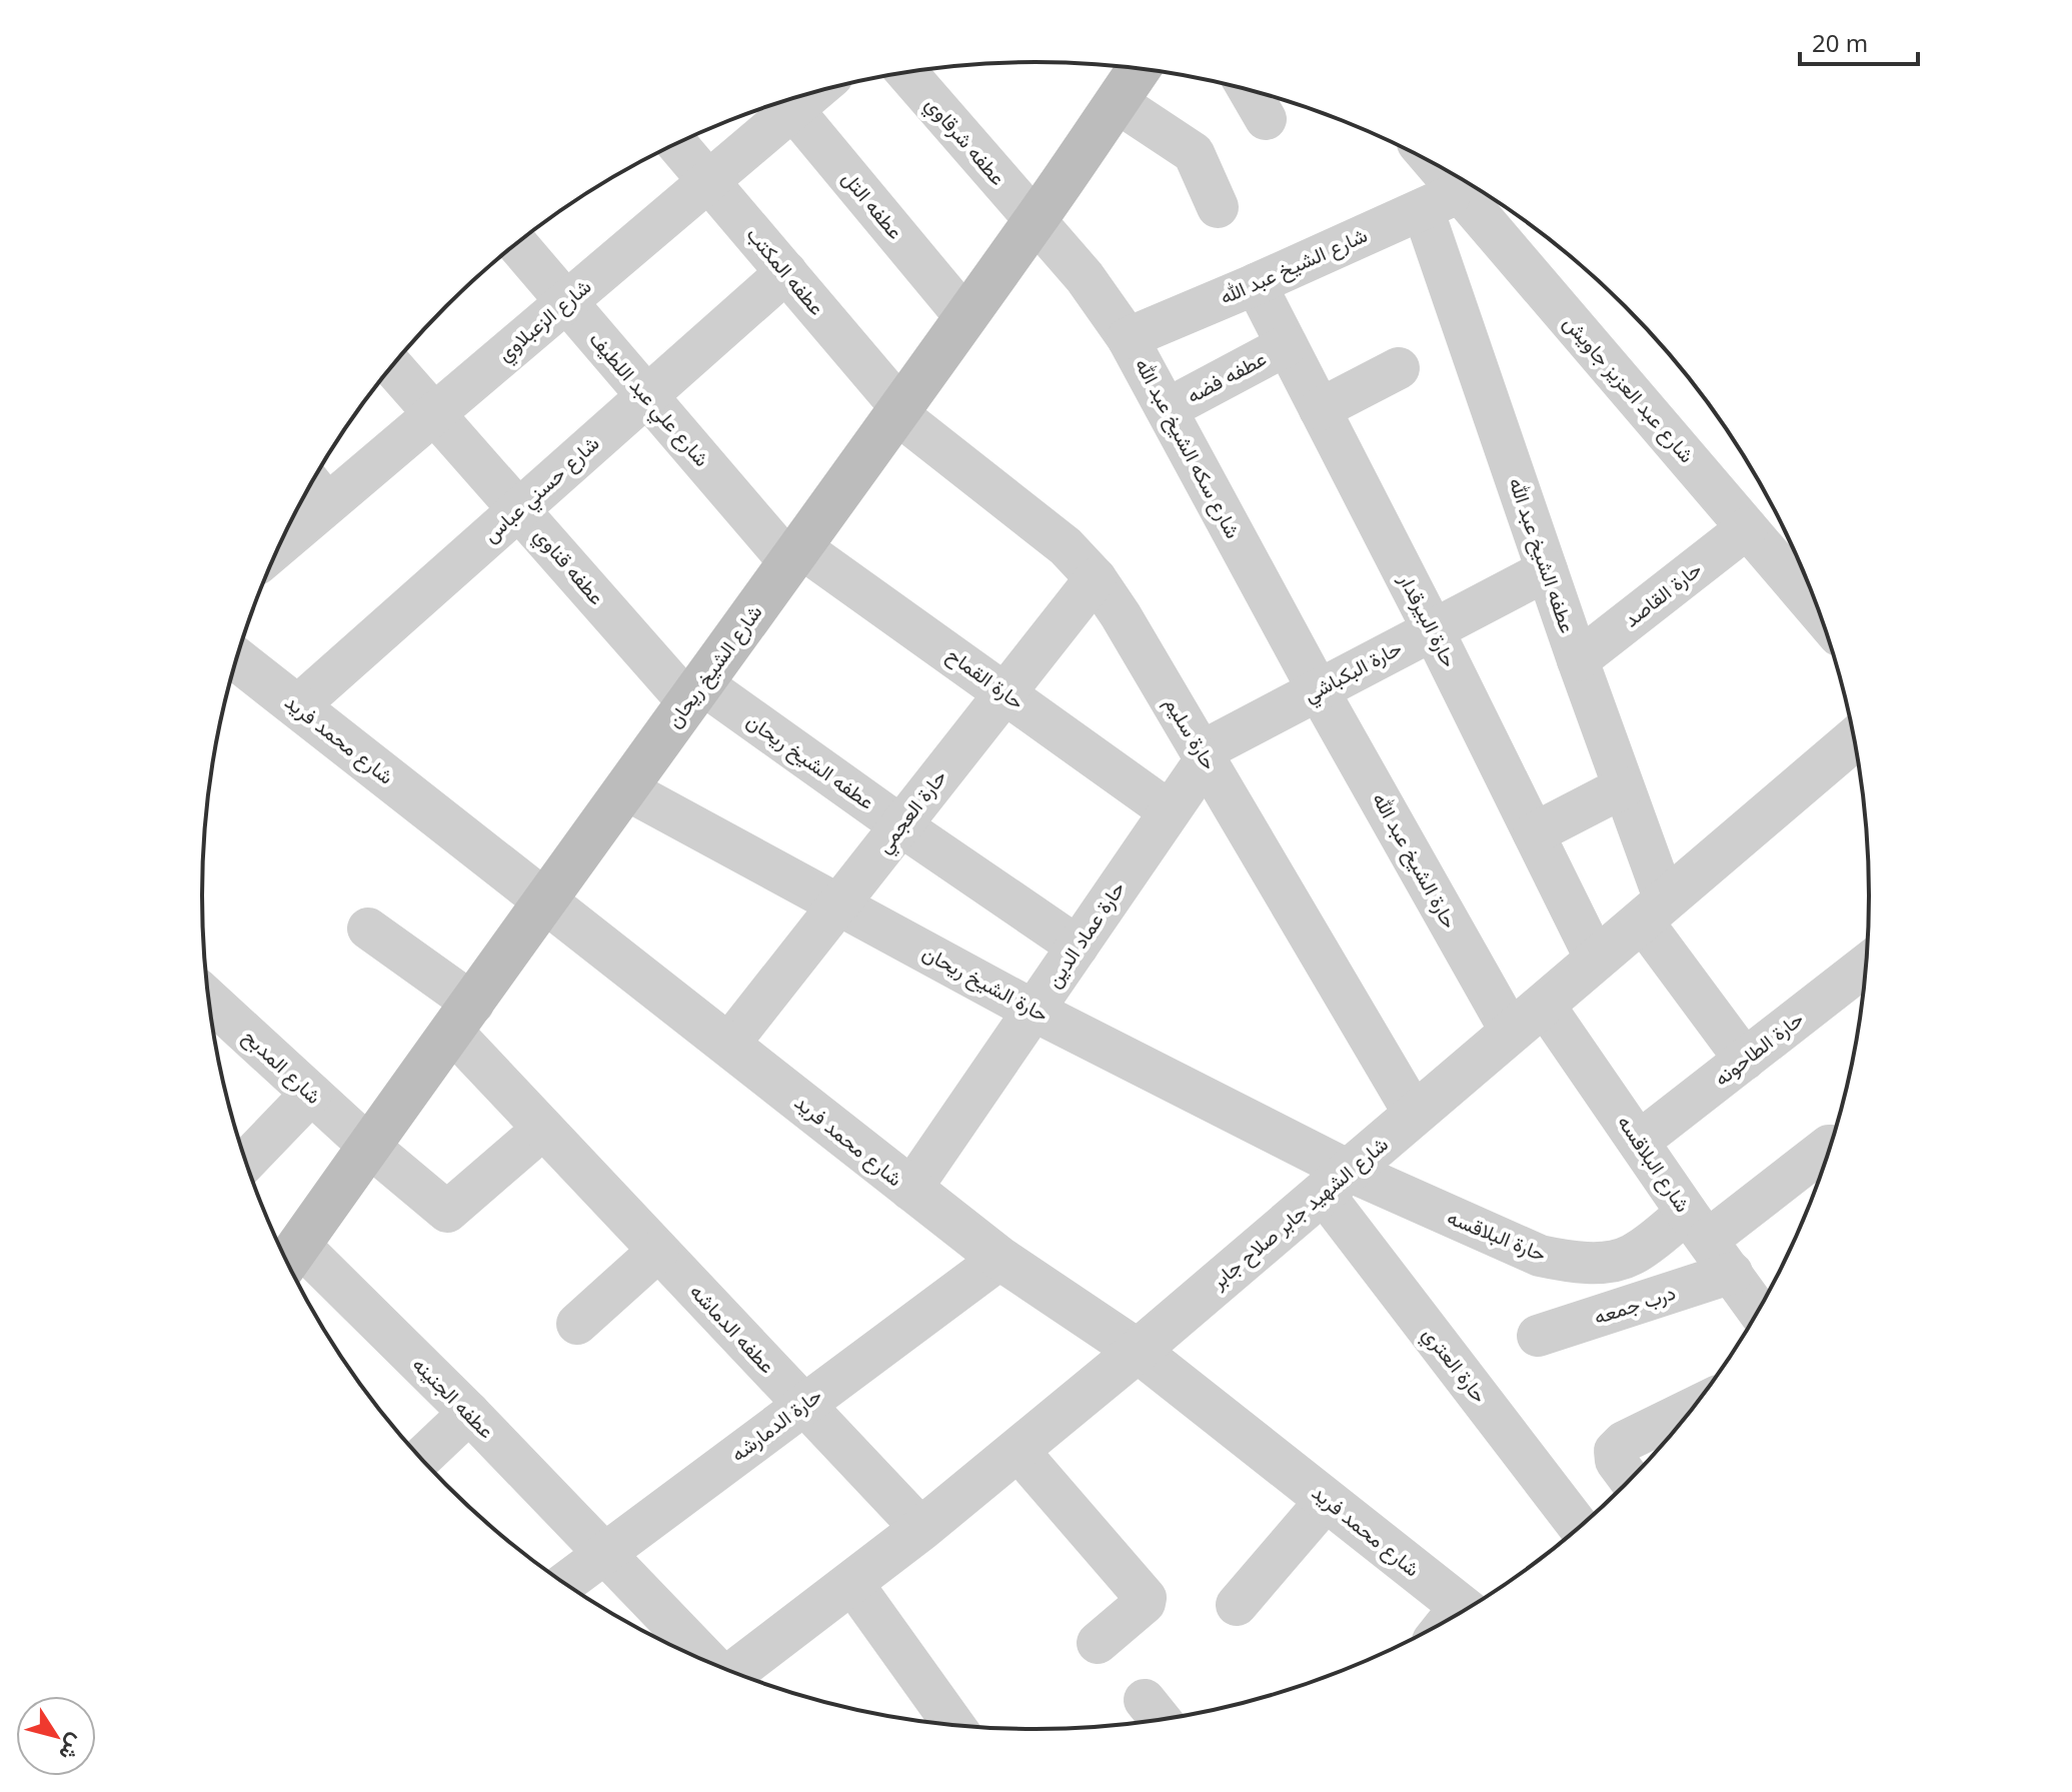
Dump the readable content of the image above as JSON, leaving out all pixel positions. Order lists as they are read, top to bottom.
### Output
{
  "streets": {
    "main road": ["شارع الشيخ ريحان"],
    "street": [
      "عطفه شرقاوي",
      "عطفه التل",
      "شارع الشيخ عبد الله",
      "عطفه المكتب",
      "شارع الزعبلاوي",
      "عطفه فضه",
      "شارع عبد العزيز جاويش",
      "شارع علي عبد اللطيف",
      "شارع سكه الشيخ عبد الله",
      "شارع حسني عباس",
      "عطفه الشيخ عبد الله",
      "عطفه قناوي",
      "حارة القاصد",
      "حارة البيرقدار",
      "حارة البكباشي",
      "حارة القماح",
      "حارة سليم",
      "شارع محمد فريد",
      "عطفه الشيخ ريحان",
      "حارة العجمي",
      "حارة الشيخ عبد الله",
      "حارة عماد الدين",
      "حارة الشيخ ريحان",
      "حارة الطاحونه",
      "شارع المدبح",
      "شارع البلاقسه",
      "شارع الشهيد جابر صلاح جابر",
      "حارة البلاقسه",
      "درب جمعه",
      "عطفه الدماشه",
      "حارة العتري",
      "عطفه الجنينه",
      "حارة الدمارشه"
    ]
  },
  "crossings": [
    ["عطفه شرقاوي", "شارع سكه الشيخ عبد الله"],
    ["عطفه شرقاوي", "شارع الشيخ ريحان"],
    ["عطفه التل", "شارع الزعبلاوي"],
    ["عطفه التل", "شارع الشيخ ريحان"],
    ["شارع الشيخ عبد الله", "شارع عبد العزيز جاويش"],
    ["شارع الشيخ عبد الله", "شارع سكه الشيخ عبد الله"],
    ["شارع الشيخ عبد الله", "عطفه الشيخ عبد الله"],
    ["شارع الشيخ عبد الله", "حارة البيرقدار"],
    ["عطفه المكتب", "شارع الزعبلاوي"],
    ["عطفه المكتب", "شارع حسني عباس"],
    ["عطفه المكتب", "شارع الشيخ ريحان"],
    ["عطفه المكتب", "حارة سليم"],
    ["شارع الزعبلاوي", "شارع علي عبد اللطيف"],
    ["شارع الزعبلاوي", "عطفه قناوي"],
    ["عطفه فضه", "شارع سكه الشيخ عبد الله"],
    ["عطفه فضه", "حارة البيرقدار"],
    ["شارع عبد العزيز جاويش", "عطفه الشيخ عبد الله"],
    ["شارع عبد العزيز جاويش", "حارة القاصد"],
    ["شارع علي عبد اللطيف", "شارع حسني عباس"],
    ["شارع علي عبد اللطيف", "شارع الشيخ ريحان"],
    ["شارع علي عبد اللطيف", "حارة القماح"],
    ["شارع سكه الشيخ عبد الله", "شارع الشيخ ريحان"],
    ["شارع سكه الشيخ عبد الله", "حارة البكباشي"],
    ["شارع سكه الشيخ عبد الله", "حارة الشيخ عبد الله"],
    ["شارع حسني عباس", "عطفه قناوي"],
    ["شارع حسني عباس", "شارع محمد فريد"],
    ["عطفه الشيخ عبد الله", "حارة القاصد"],
    ["عطفه الشيخ عبد الله", "حارة البكباشي"],
    ["عطفه الشيخ عبد الله", "حارة الطاحونه"],
    ["عطفه الشيخ عبد الله", "شارع الشهيد جابر صلاح جابر"],
    ["عطفه قناوي", "شارع الشيخ ريحان"],
    ["عطفه قناوي", "عطفه الشيخ ريحان"],
    ["حارة البيرقدار", "حارة البكباشي"],
    ["حارة البيرقدار", "شارع الشهيد جابر صلاح جابر"],
    ["شارع الشيخ ريحان", "حارة القماح"],
    ["شارع الشيخ ريحان", "حارة سليم"],
    ["شارع الشيخ ريحان", "شارع محمد فريد"],
    ["شارع الشيخ ريحان", "عطفه الشيخ ريحان"],
    ["شارع الشيخ ريحان", "حارة الشيخ ريحان"],
    ["شارع الشيخ ريحان", "شارع المدبح"],
    ["شارع الشيخ ريحان", "عطفه الدماشه"],
    ["شارع الشيخ ريحان", "عطفه الجنينه"],
    ["حارة البكباشي", "حارة سليم"],
    ["حارة البكباشي", "حارة الشيخ عبد الله"],
    ["حارة البكباشي", "حارة عماد الدين"],
    ["حارة القماح", "حارة العجمي"],
    ["حارة القماح", "حارة عماد الدين"],
    ["حارة سليم", "حارة العجمي"],
    ["حارة سليم", "حارة عماد الدين"],
    ["حارة سليم", "شارع الشهيد جابر صلاح جابر"],
    ["شارع محمد فريد", "حارة العجمي"],
    ["شارع محمد فريد", "حارة عماد الدين"],
    ["شارع محمد فريد", "شارع الشهيد جابر صلاح جابر"],
    ["شارع محمد فريد", "حارة الدمارشه"],
    ["عطفه الشيخ ريحان", "حارة العجمي"],
    ["عطفه الشيخ ريحان", "حارة عماد الدين"],
    ["حارة العجمي", "حارة الشيخ ريحان"],
    ["حارة الشيخ عبد الله", "شارع البلاقسه"],
    ["حارة الشيخ عبد الله", "شارع الشهيد جابر صلاح جابر"],
    ["حارة عماد الدين", "حارة الشيخ ريحان"],
    ["حارة الشيخ ريحان", "شارع الشهيد جابر صلاح جابر"],
    ["حارة الشيخ ريحان", "حارة البلاقسه"],
    ["حارة الشيخ ريحان", "حارة العتري"],
    ["حارة الطاحونه", "شارع البلاقسه"],
    ["شارع البلاقسه", "شارع الشهيد جابر صلاح جابر"],
    ["شارع البلاقسه", "حارة البلاقسه"],
    ["شارع البلاقسه", "درب جمعه"],
    ["شارع الشهيد جابر صلاح جابر", "حارة البلاقسه"],
    ["شارع الشهيد جابر صلاح جابر", "عطفه الدماشه"],
    ["شارع الشهيد جابر صلاح جابر", "حارة العتري"],
    ["حارة البلاقسه", "درب جمعه"],
    ["حارة البلاقسه", "حارة العتري"],
    ["عطفه الدماشه", "حارة الدمارشه"],
    ["عطفه الجنينه", "حارة الدمارشه"]
  ],
  "scale_bar": "20 m",
  "north": "bottom right"
}
